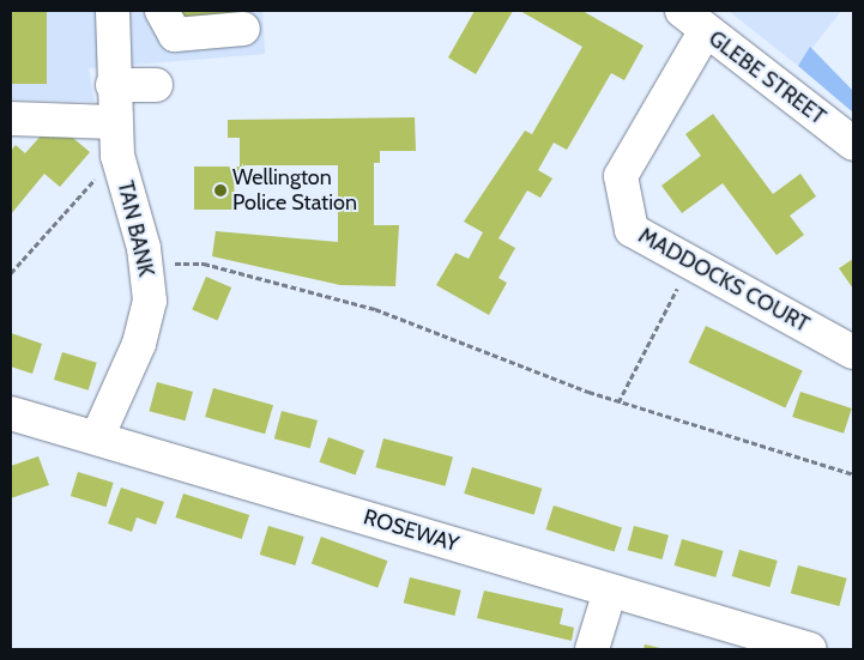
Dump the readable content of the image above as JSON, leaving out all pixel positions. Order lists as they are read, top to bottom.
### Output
{
  "streets": {
    "street": [
      "GLEBE STREET",
      "TAN BANK",
      "MADDOCKS COURT",
      "ROSEWAY"
    ]
  },
  "crossings": [
    ["GLEBE STREET", "MADDOCKS COURT"],
    ["TAN BANK", "ROSEWAY"]
  ],
  "places": ["Wellington Police Station"]
}
